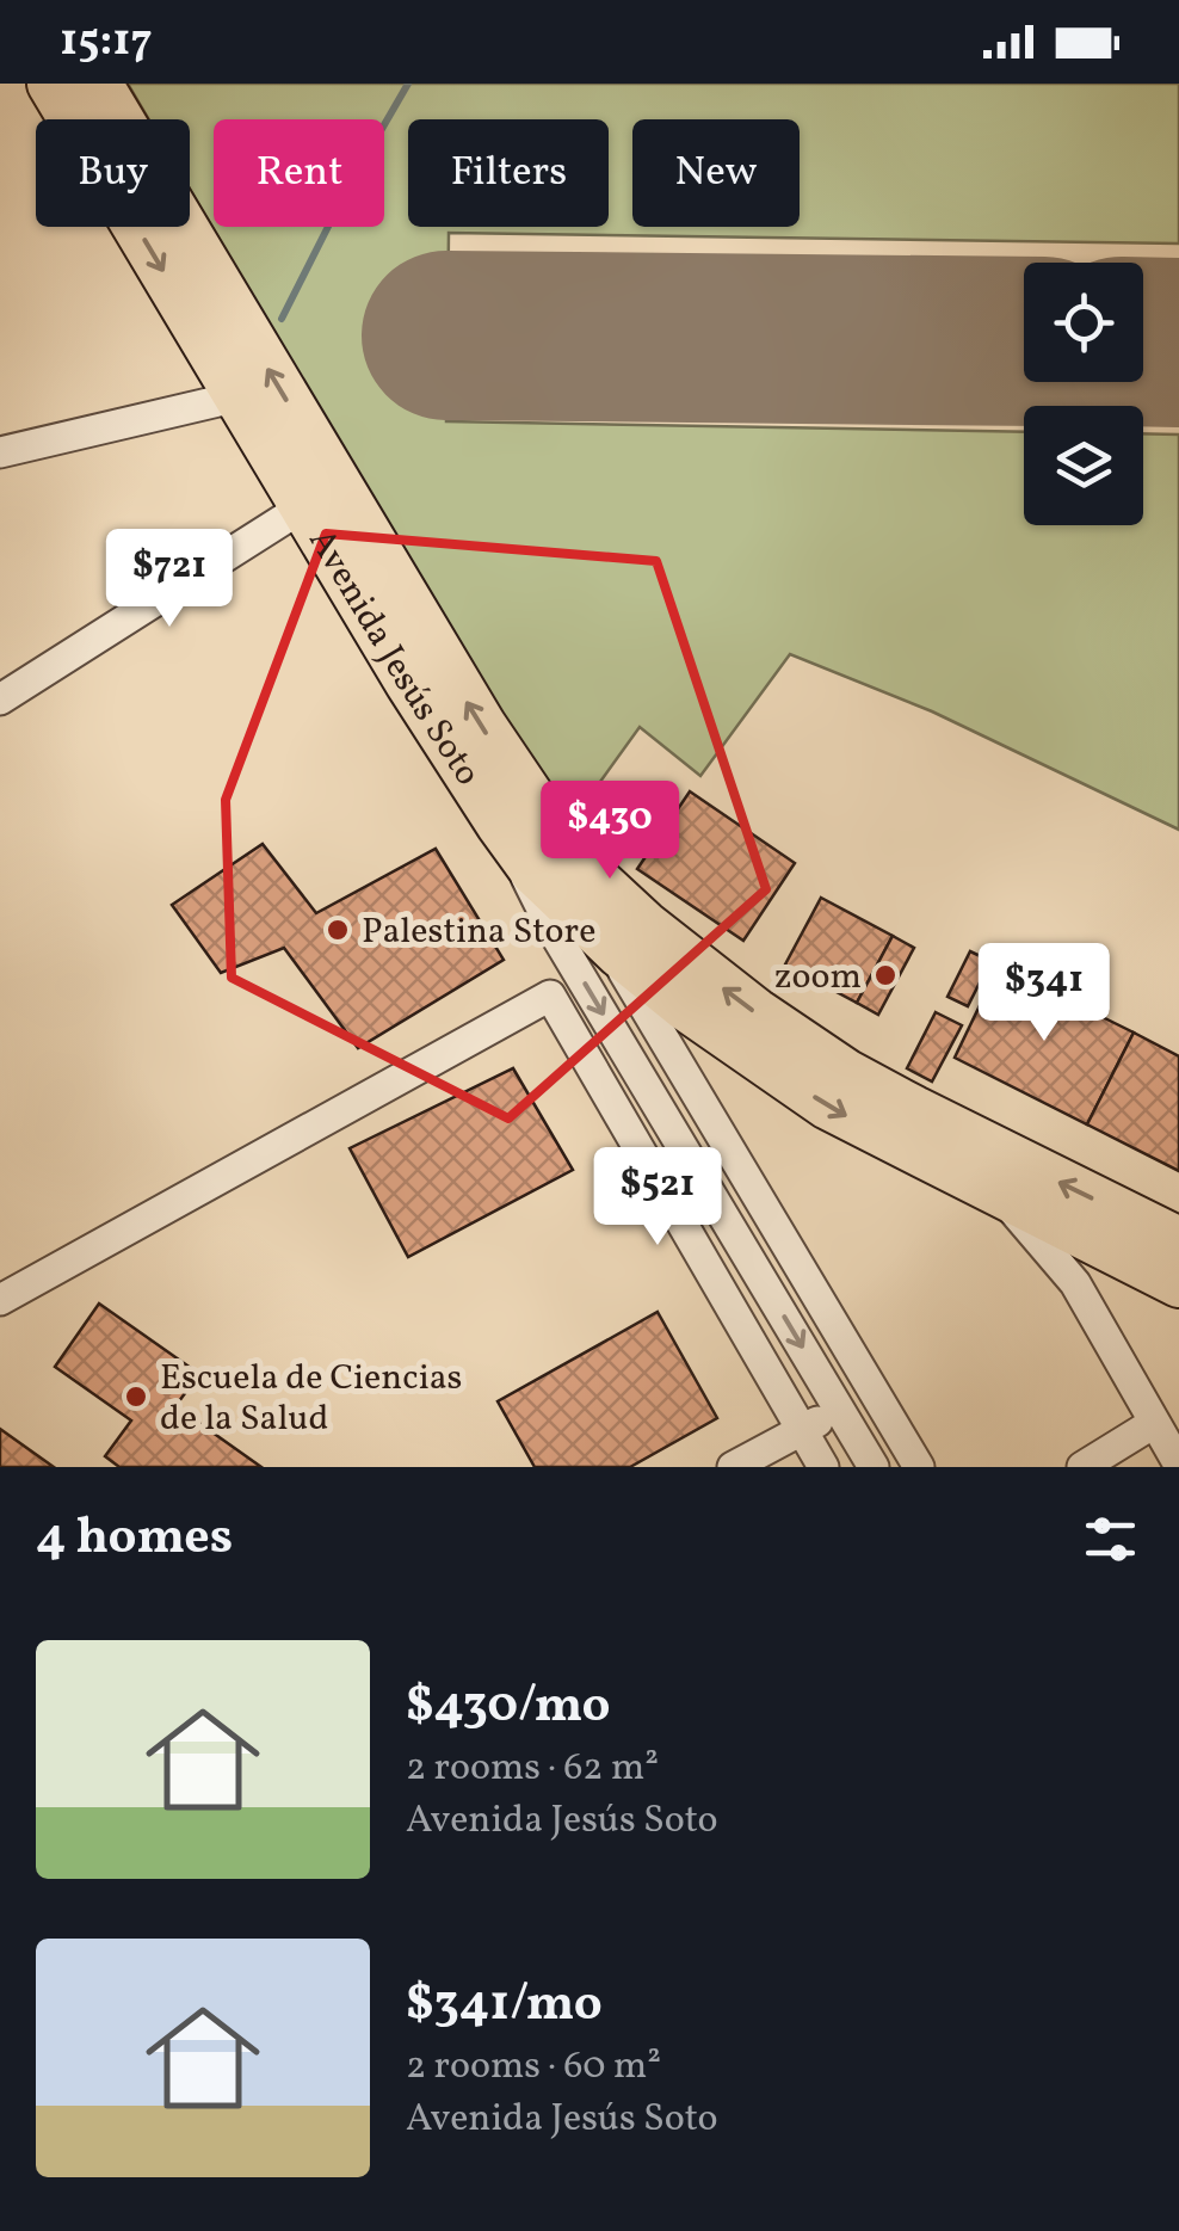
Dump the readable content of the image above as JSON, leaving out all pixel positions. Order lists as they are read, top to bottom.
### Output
{
  "streets": {
    "main road": ["Avenida Jesús Soto"]
  },
  "places": ["Palestina Store", "zoom", "Escuela de Ciencias de la Salud"],
  "page": {
    "status": "15:17",
    "chip": [
      "Buy",
      "Rent",
      "Filters",
      "New"
    ],
    "price": [
      "$721",
      "$430",
      "$341",
      "$521"
    ],
    "heading": "4 homes",
    "list": [
      {
        "name": "$430/mo",
        "note": "2 rooms · 62 m² · Avenida Jesús Soto"
      },
      {
        "name": "$341/mo",
        "note": "2 rooms · 60 m² · Avenida Jesús Soto"
      }
    ]
  }
}
